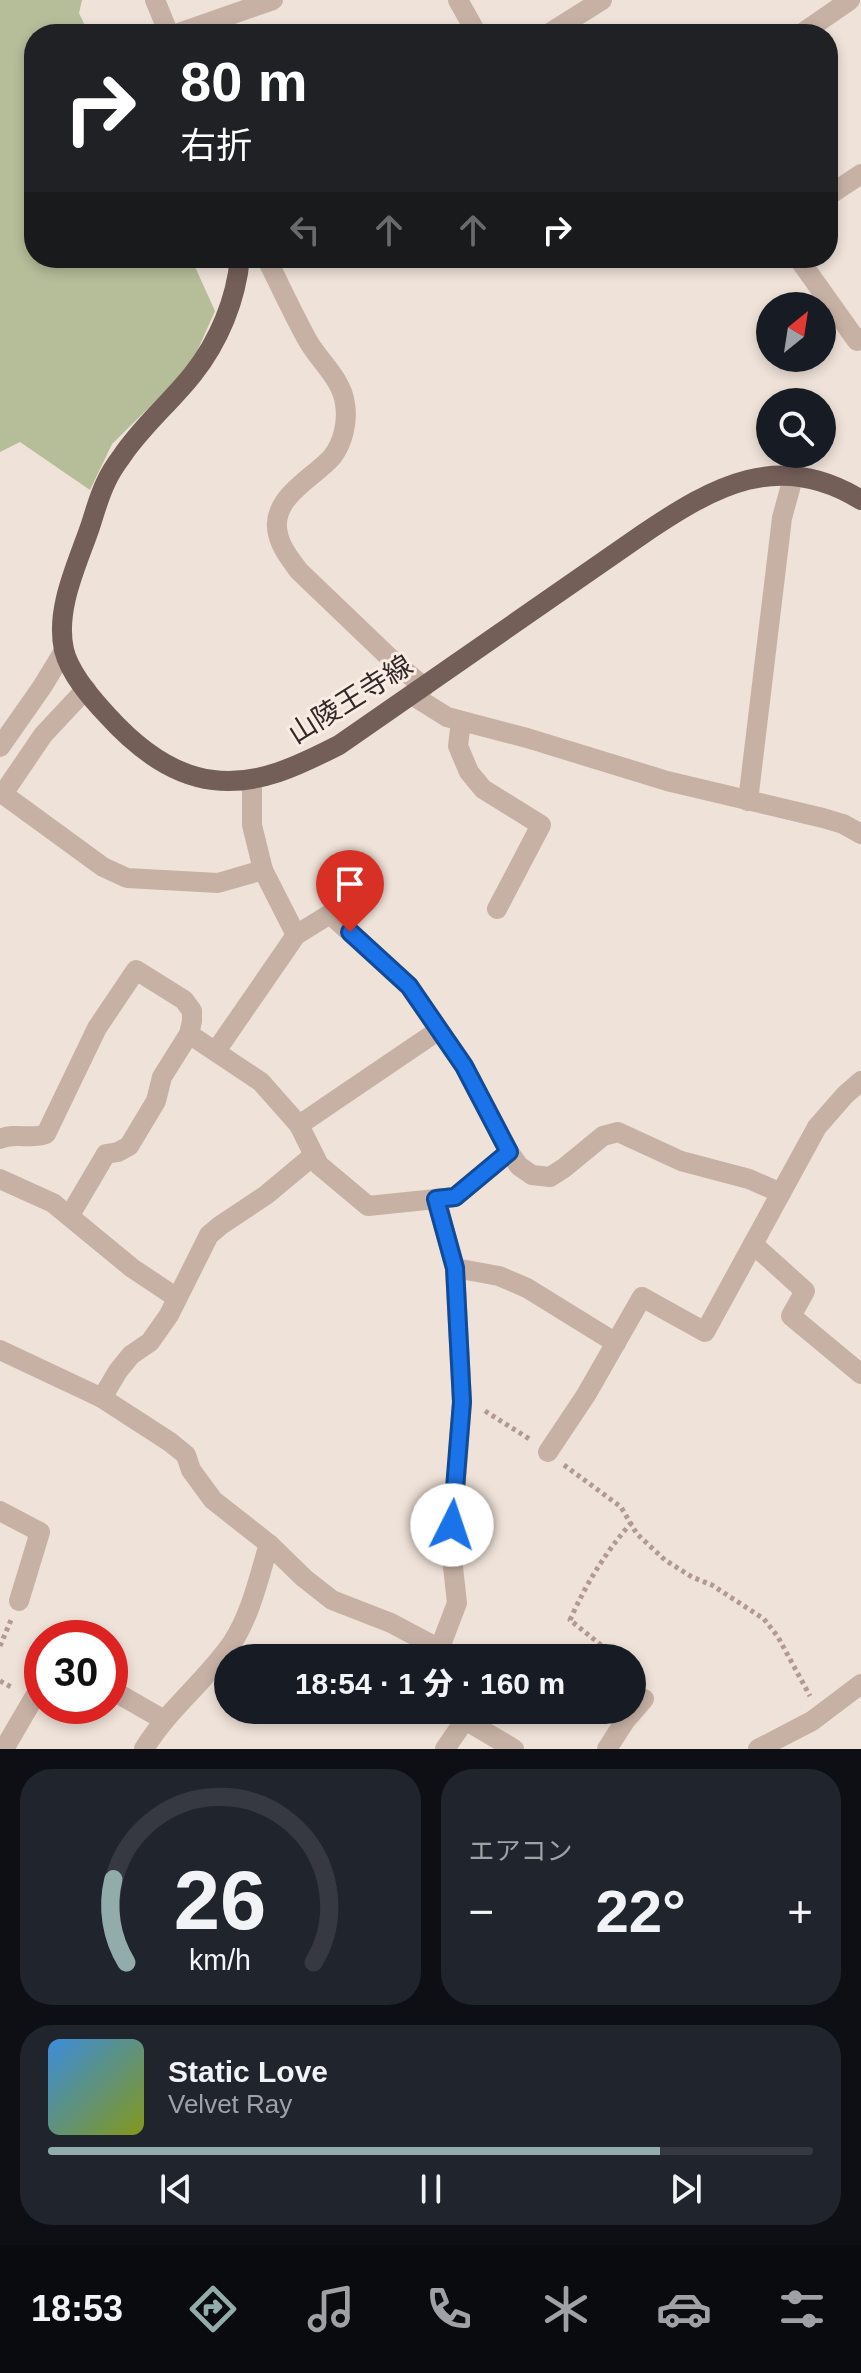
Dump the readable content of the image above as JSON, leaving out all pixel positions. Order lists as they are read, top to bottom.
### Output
{
  "streets": {
    "main road": ["山陵王寺線"]
  },
  "north": "top right",
  "page": {
    "turn": ["80 m", "右折"],
    "limit": "30",
    "trip": "18:54 · 1 分 · 160 m",
    "tile": "エアコン",
    "heat": ["−", "22°", "+"],
    "song": ["Static Love", "Velvet Ray"],
    "tabs": "18:53",
    "gauge": ["26", "km/h"]
  }
}
